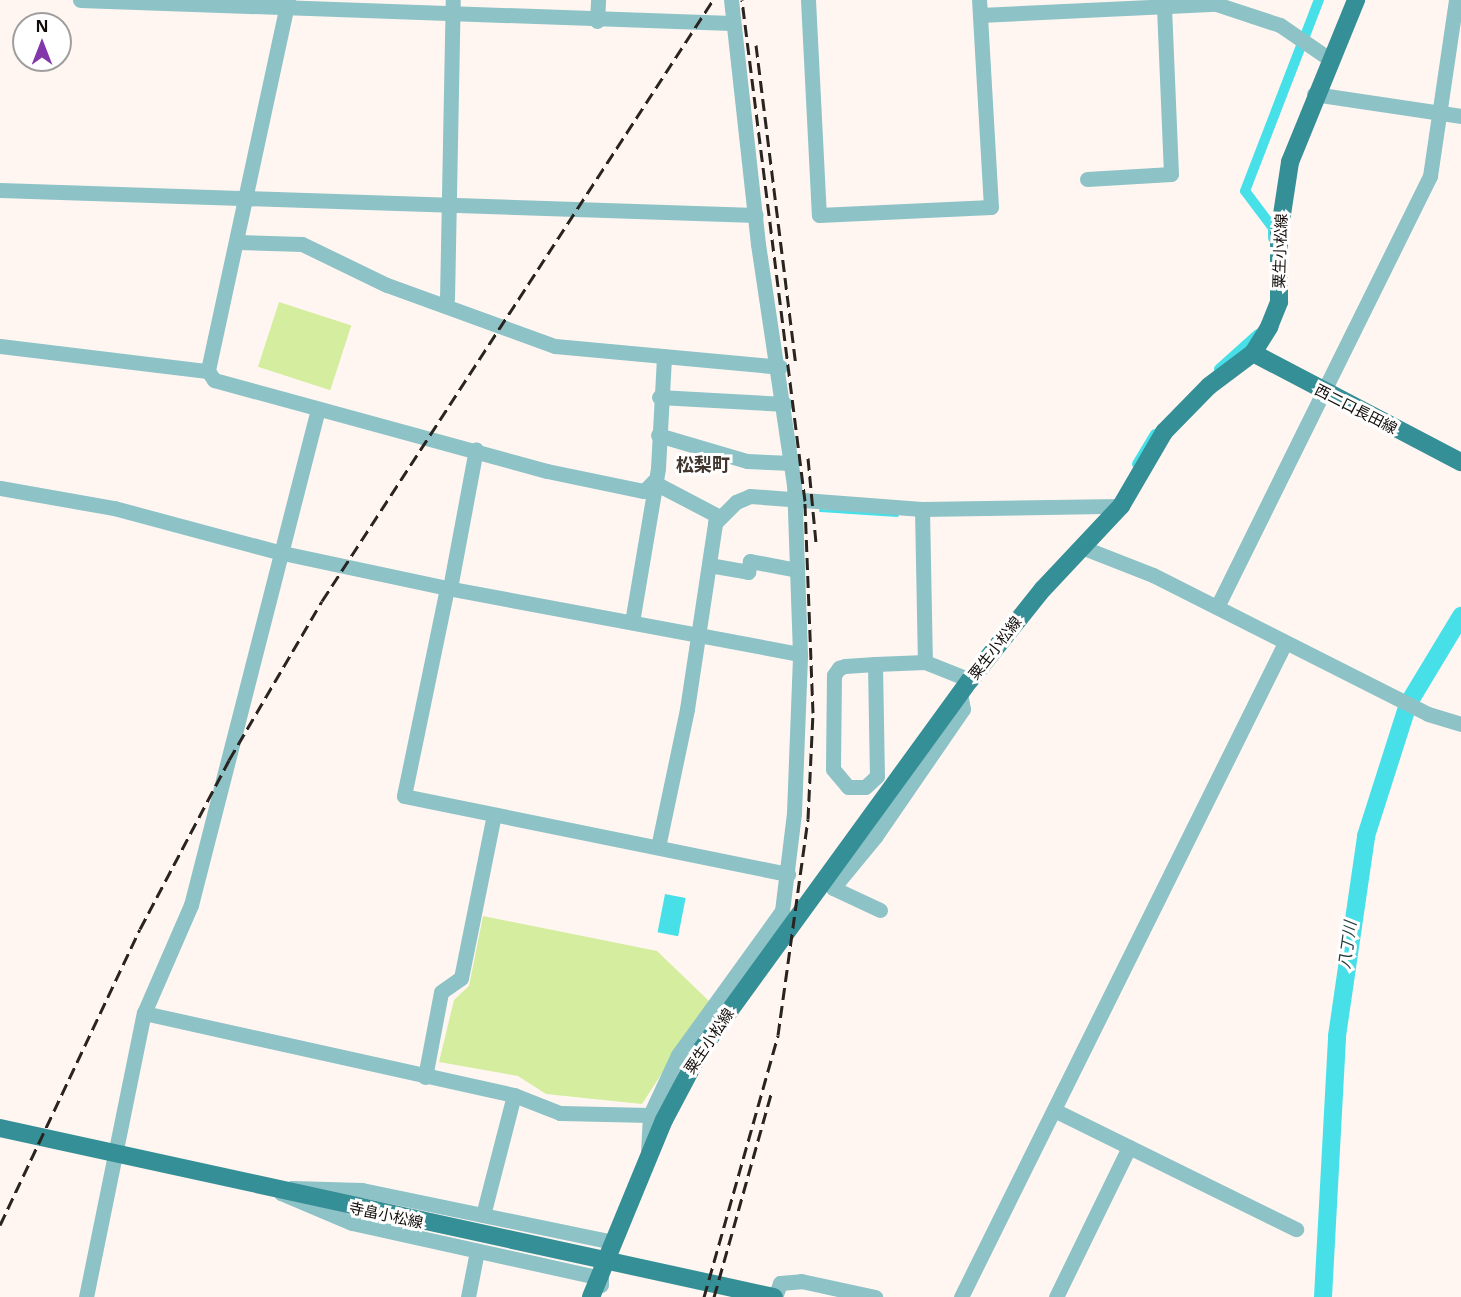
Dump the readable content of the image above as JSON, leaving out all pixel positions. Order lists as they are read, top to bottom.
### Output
{
  "streets": {
    "main road": ["粟生小松線", "西二口長田線", "寺畠小松線"]
  },
  "crossings": [
    ["粟生小松線", "西二口長田線"]
  ],
  "districts": ["松梨町"],
  "water": ["八丁川"],
  "north": "top"
}
